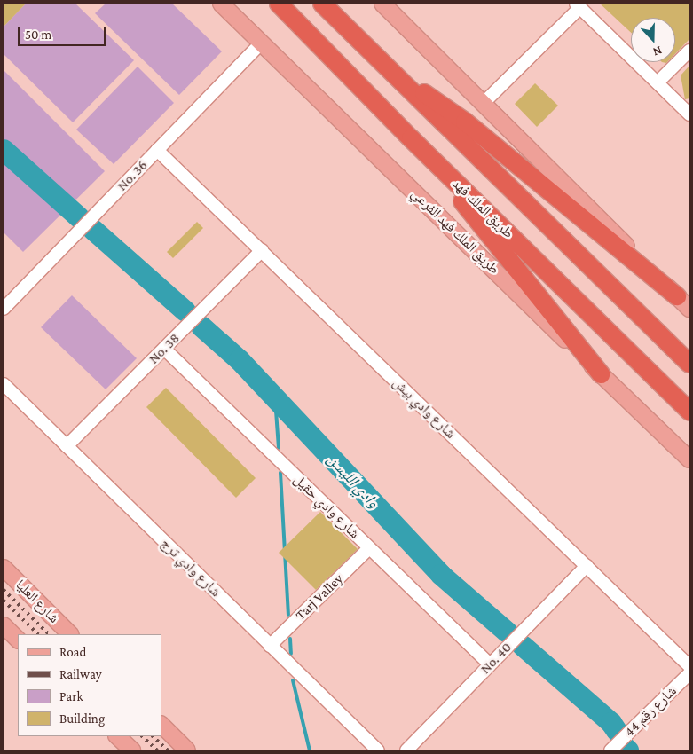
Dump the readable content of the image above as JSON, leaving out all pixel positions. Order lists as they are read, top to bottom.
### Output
{
  "streets": {
    "highway": ["طريق الملك فهد"],
    "main road": ["طريق الملك فهد الفرعي", "شارع العليا"],
    "street": [
      "No. 36",
      "No. 38",
      "شارع وادي بيش",
      "شارع وادي حقيل",
      "شارع وادي ترج",
      "Tarj Valley",
      "No. 40",
      "شارع رقم 44"
    ]
  },
  "crossings": [
    ["No. 36", "طريق الملك فهد الفرعي"],
    ["No. 36", "شارع وادي بيش"],
    ["No. 38", "شارع وادي بيش"],
    ["No. 38", "شارع وادي حقيل"],
    ["No. 38", "شارع وادي ترج"],
    ["شارع وادي بيش", "No. 40"],
    ["شارع وادي حقيل", "Tarj Valley"],
    ["شارع وادي حقيل", "No. 40"],
    ["شارع وادي ترج", "Tarj Valley"]
  ],
  "water": ["وادي الليسن"],
  "legend": [
    "Road",
    "Railway",
    "Park",
    "Building"
  ],
  "scale_bar": "50 m",
  "north": "bottom"
}
